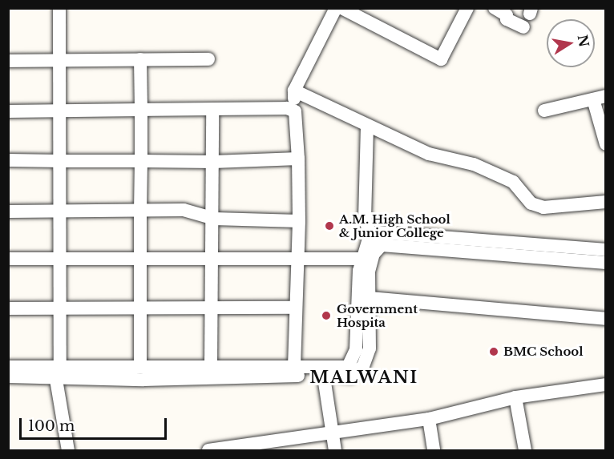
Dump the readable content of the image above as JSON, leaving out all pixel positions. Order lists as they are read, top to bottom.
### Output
{
  "districts": ["MALWANI"],
  "places": ["A.M. High School & Junior College", "Government Hospita", "BMC School"],
  "scale_bar": "100 m",
  "north": "right"
}
